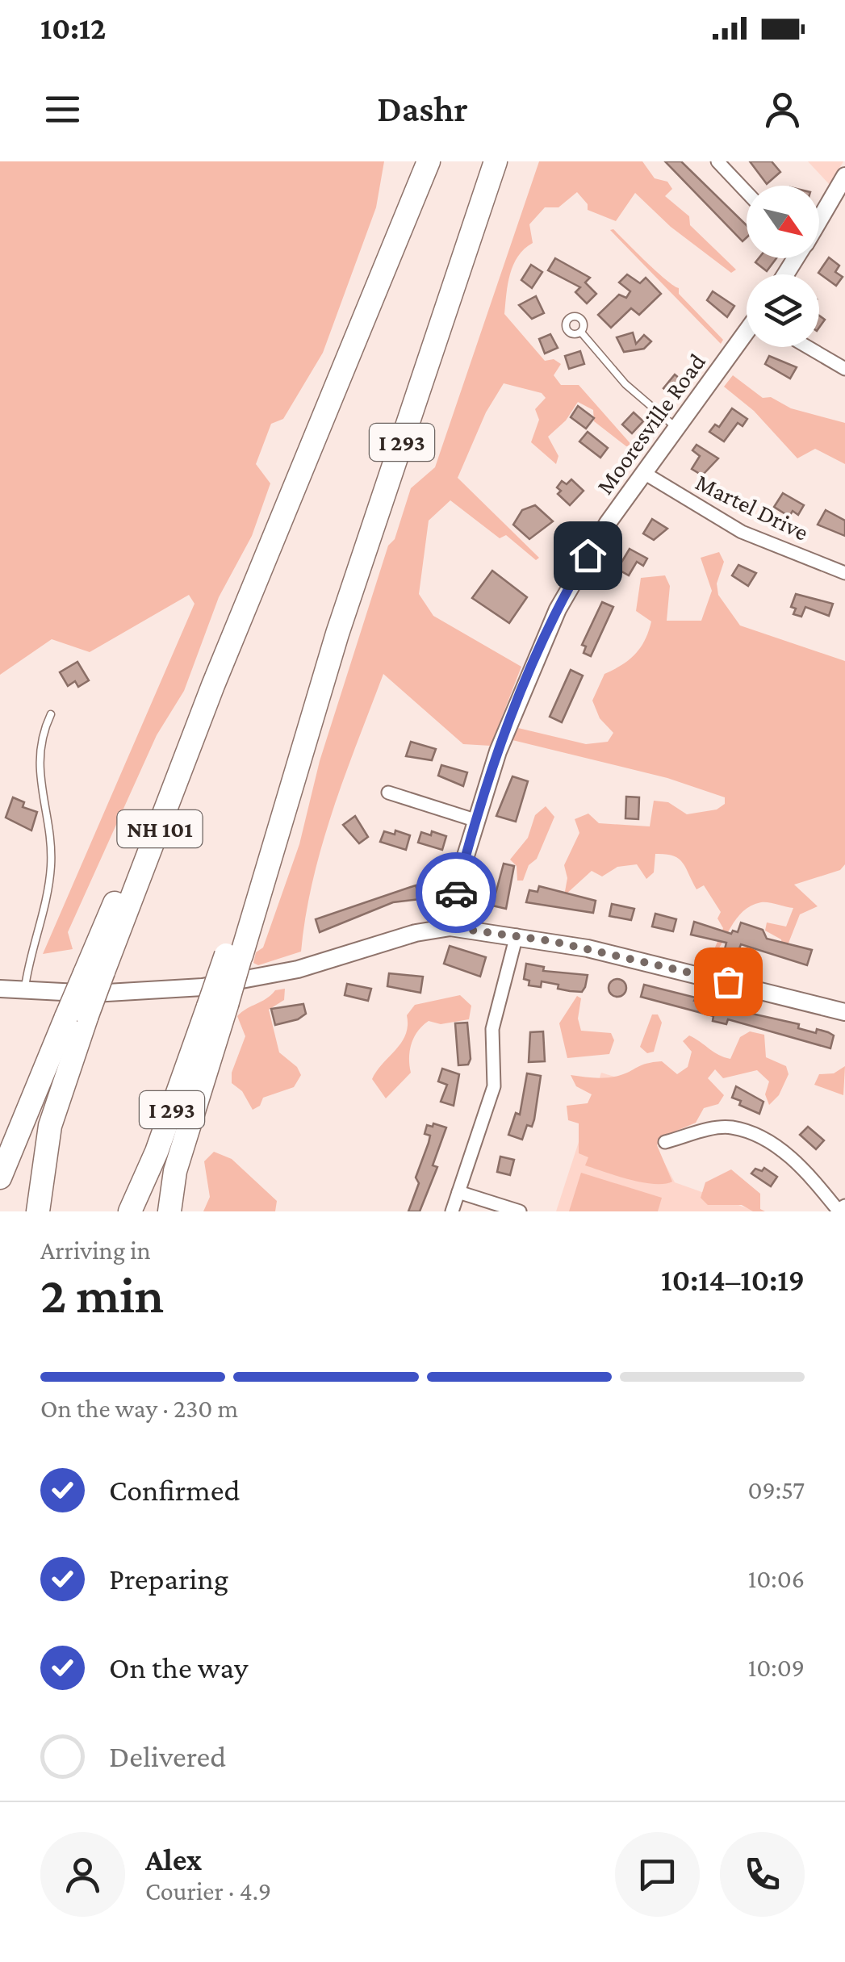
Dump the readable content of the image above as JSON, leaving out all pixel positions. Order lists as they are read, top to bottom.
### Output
{
  "streets": {
    "highway": ["I 293", "NH 101"],
    "main road": ["Mooresville Road"],
    "street": ["Martel Drive"]
  },
  "crossings": [
    ["Mooresville Road", "Martel Drive"]
  ],
  "north": "bottom right",
  "page": {
    "status": "10:12",
    "header": "Dashr",
    "heading": ["2 min", "Arriving in", "10:14–10:19"],
    "panel": ["Alex", "Courier · 4.9"],
    "bar": "On the way · 230 m",
    "list": [
      ["Confirmed", "09:57"],
      ["Preparing", "10:06"],
      ["On the way", "10:09"],
      "Delivered"
    ]
  }
}
